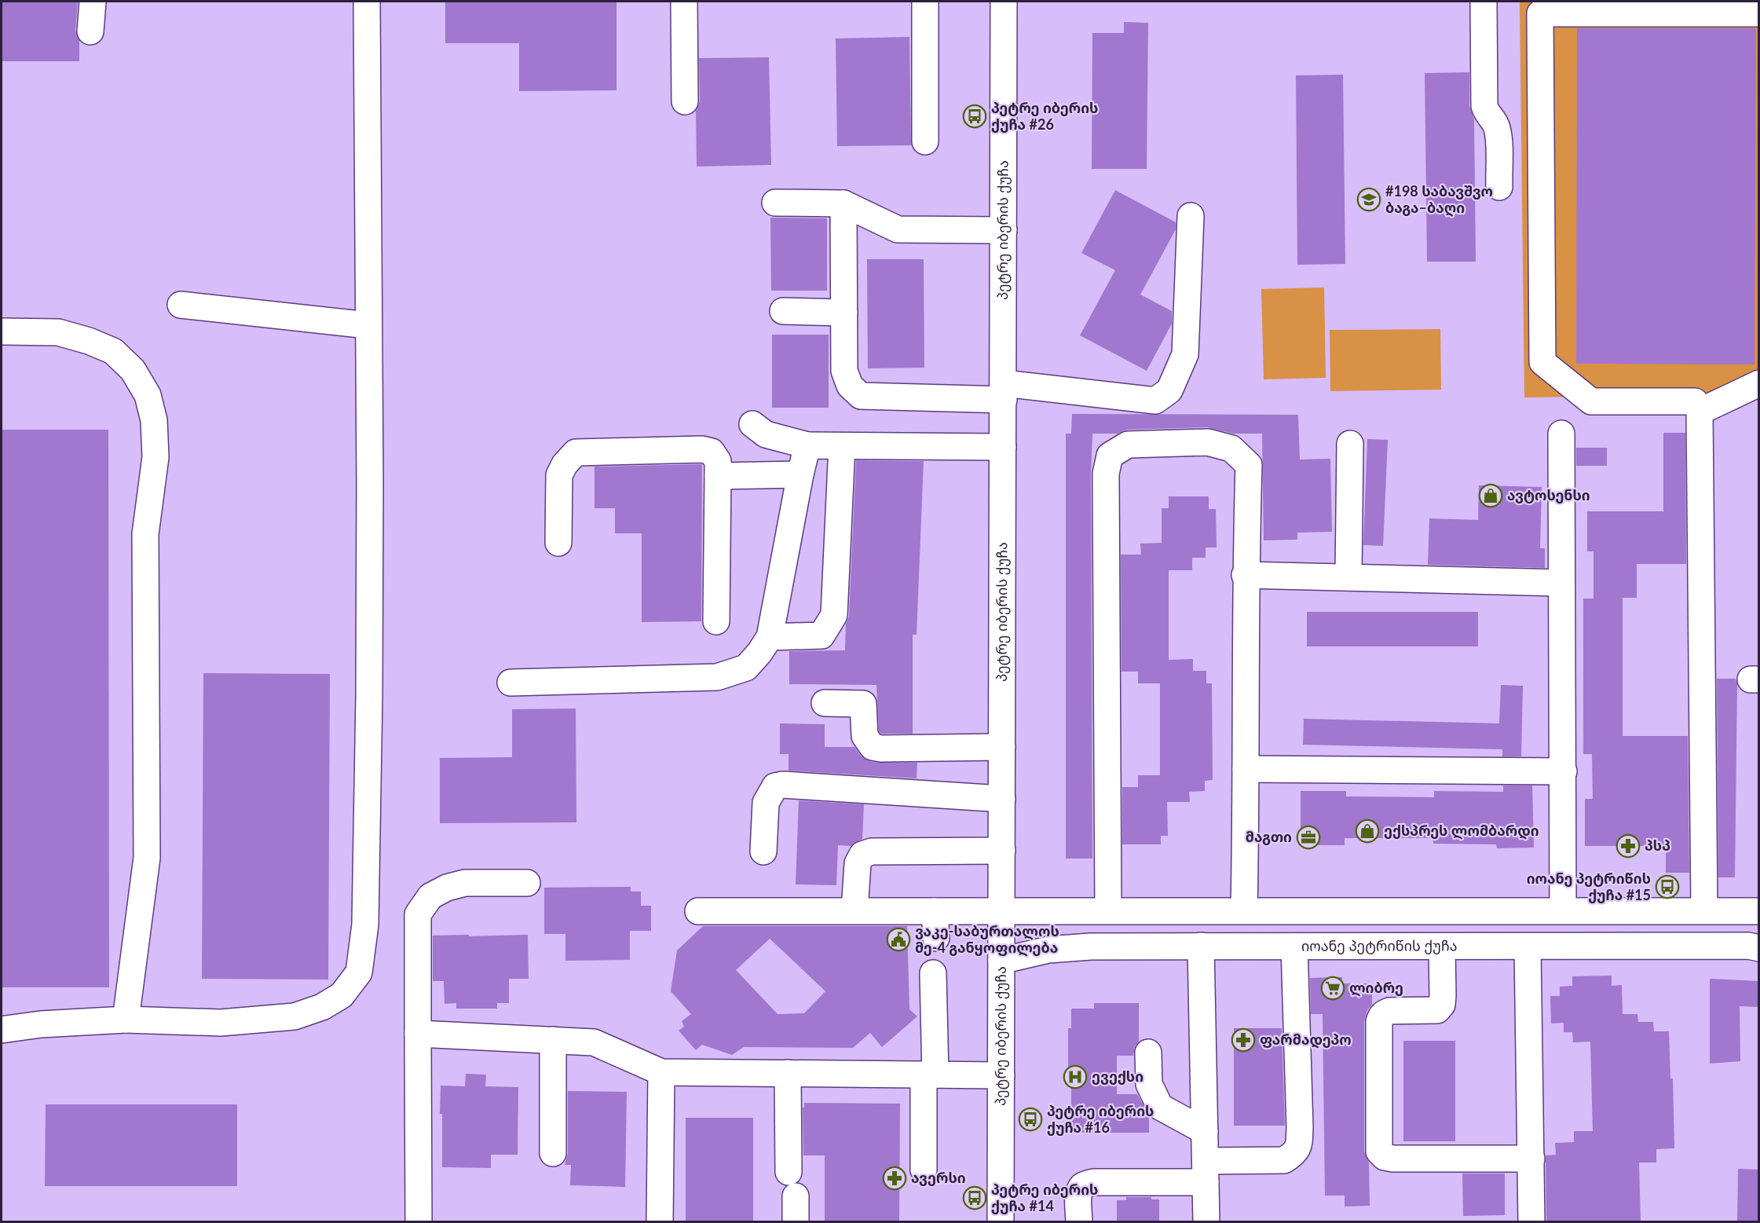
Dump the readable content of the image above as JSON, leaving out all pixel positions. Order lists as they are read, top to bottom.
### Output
{
  "streets": {
    "street": ["პეტრე იბერის ქუჩა", "იოანე პეტრიწის ქუჩა"]
  },
  "crossings": [
    ["პეტრე იბერის ქუჩა", "იოანე პეტრიწის ქუჩა"]
  ],
  "places": {
    "bus stop": [
      "პეტრე იბერის ქუჩა #26",
      "იოანე პეტრიწის ქუჩა #15",
      "პეტრე იბერის ქუჩა #16",
      "პეტრე იბერის ქუჩა #14"
    ],
    "school or university": ["#198 საბავშვო ბაგა–ბაღი"],
    "shop": ["ავტოსენსი", "ექსპრეს ლომბარდი"],
    "office": ["მაგთი"],
    "pharmacy": ["პსპ", "ფარმადეპო", "ავერსი"],
    "public building": ["ვაკე-საბურთალოს მე-4 განყოფილება"],
    "supermarket": ["ლიბრე"],
    "hospital": ["ევექსი"]
  }
}
